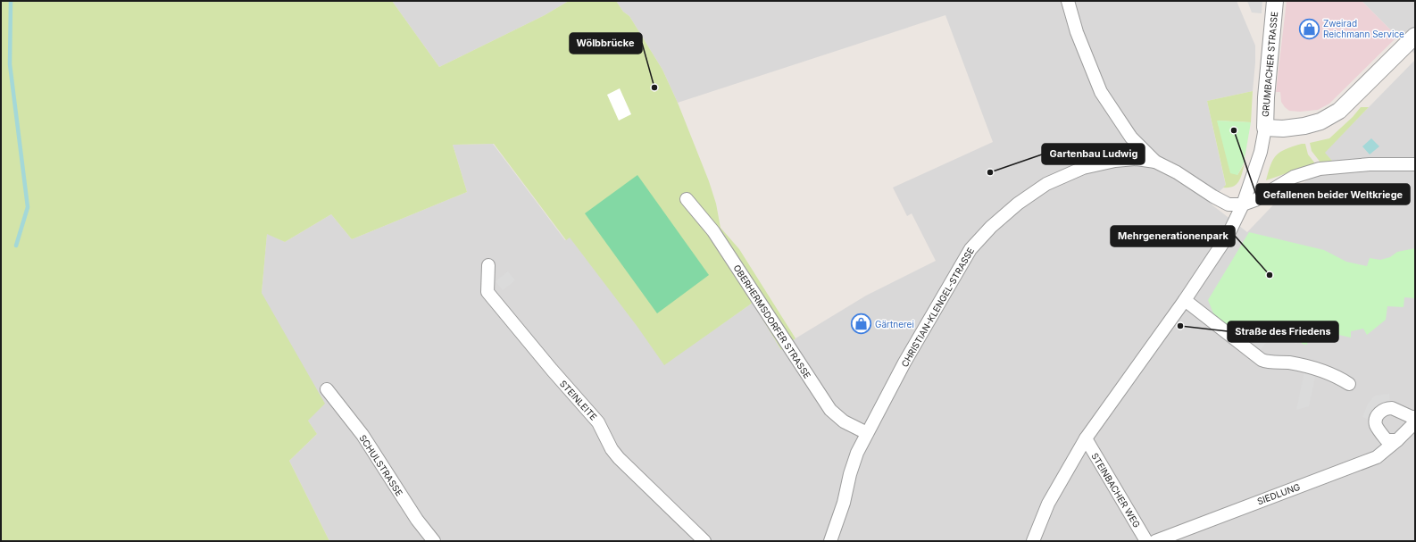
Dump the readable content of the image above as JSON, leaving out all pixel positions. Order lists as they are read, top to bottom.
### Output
{
  "streets": {
    "street": [
      "GRUMBACHER STRASSE",
      "CHRISTIAN-KLENGEL-STRASSE",
      "OBERHERMSDORFER STRASSE",
      "STEINLEITE",
      "SCHULSTRASSE",
      "STEINBACHER WEG",
      "SIEDLUNG"
    ]
  },
  "crossings": [
    ["CHRISTIAN-KLENGEL-STRASSE", "OBERHERMSDORFER STRASSE"]
  ],
  "places": {
    "shop": ["Zweirad Reichmann Service", "Gärtnerei"],
    "other": [
      "Wölbbrücke",
      "Gefallenen beider Weltkriege",
      "Gartenbau Ludwig",
      "Mehrgenerationenpark",
      "Straße des Friedens"
    ]
  }
}
